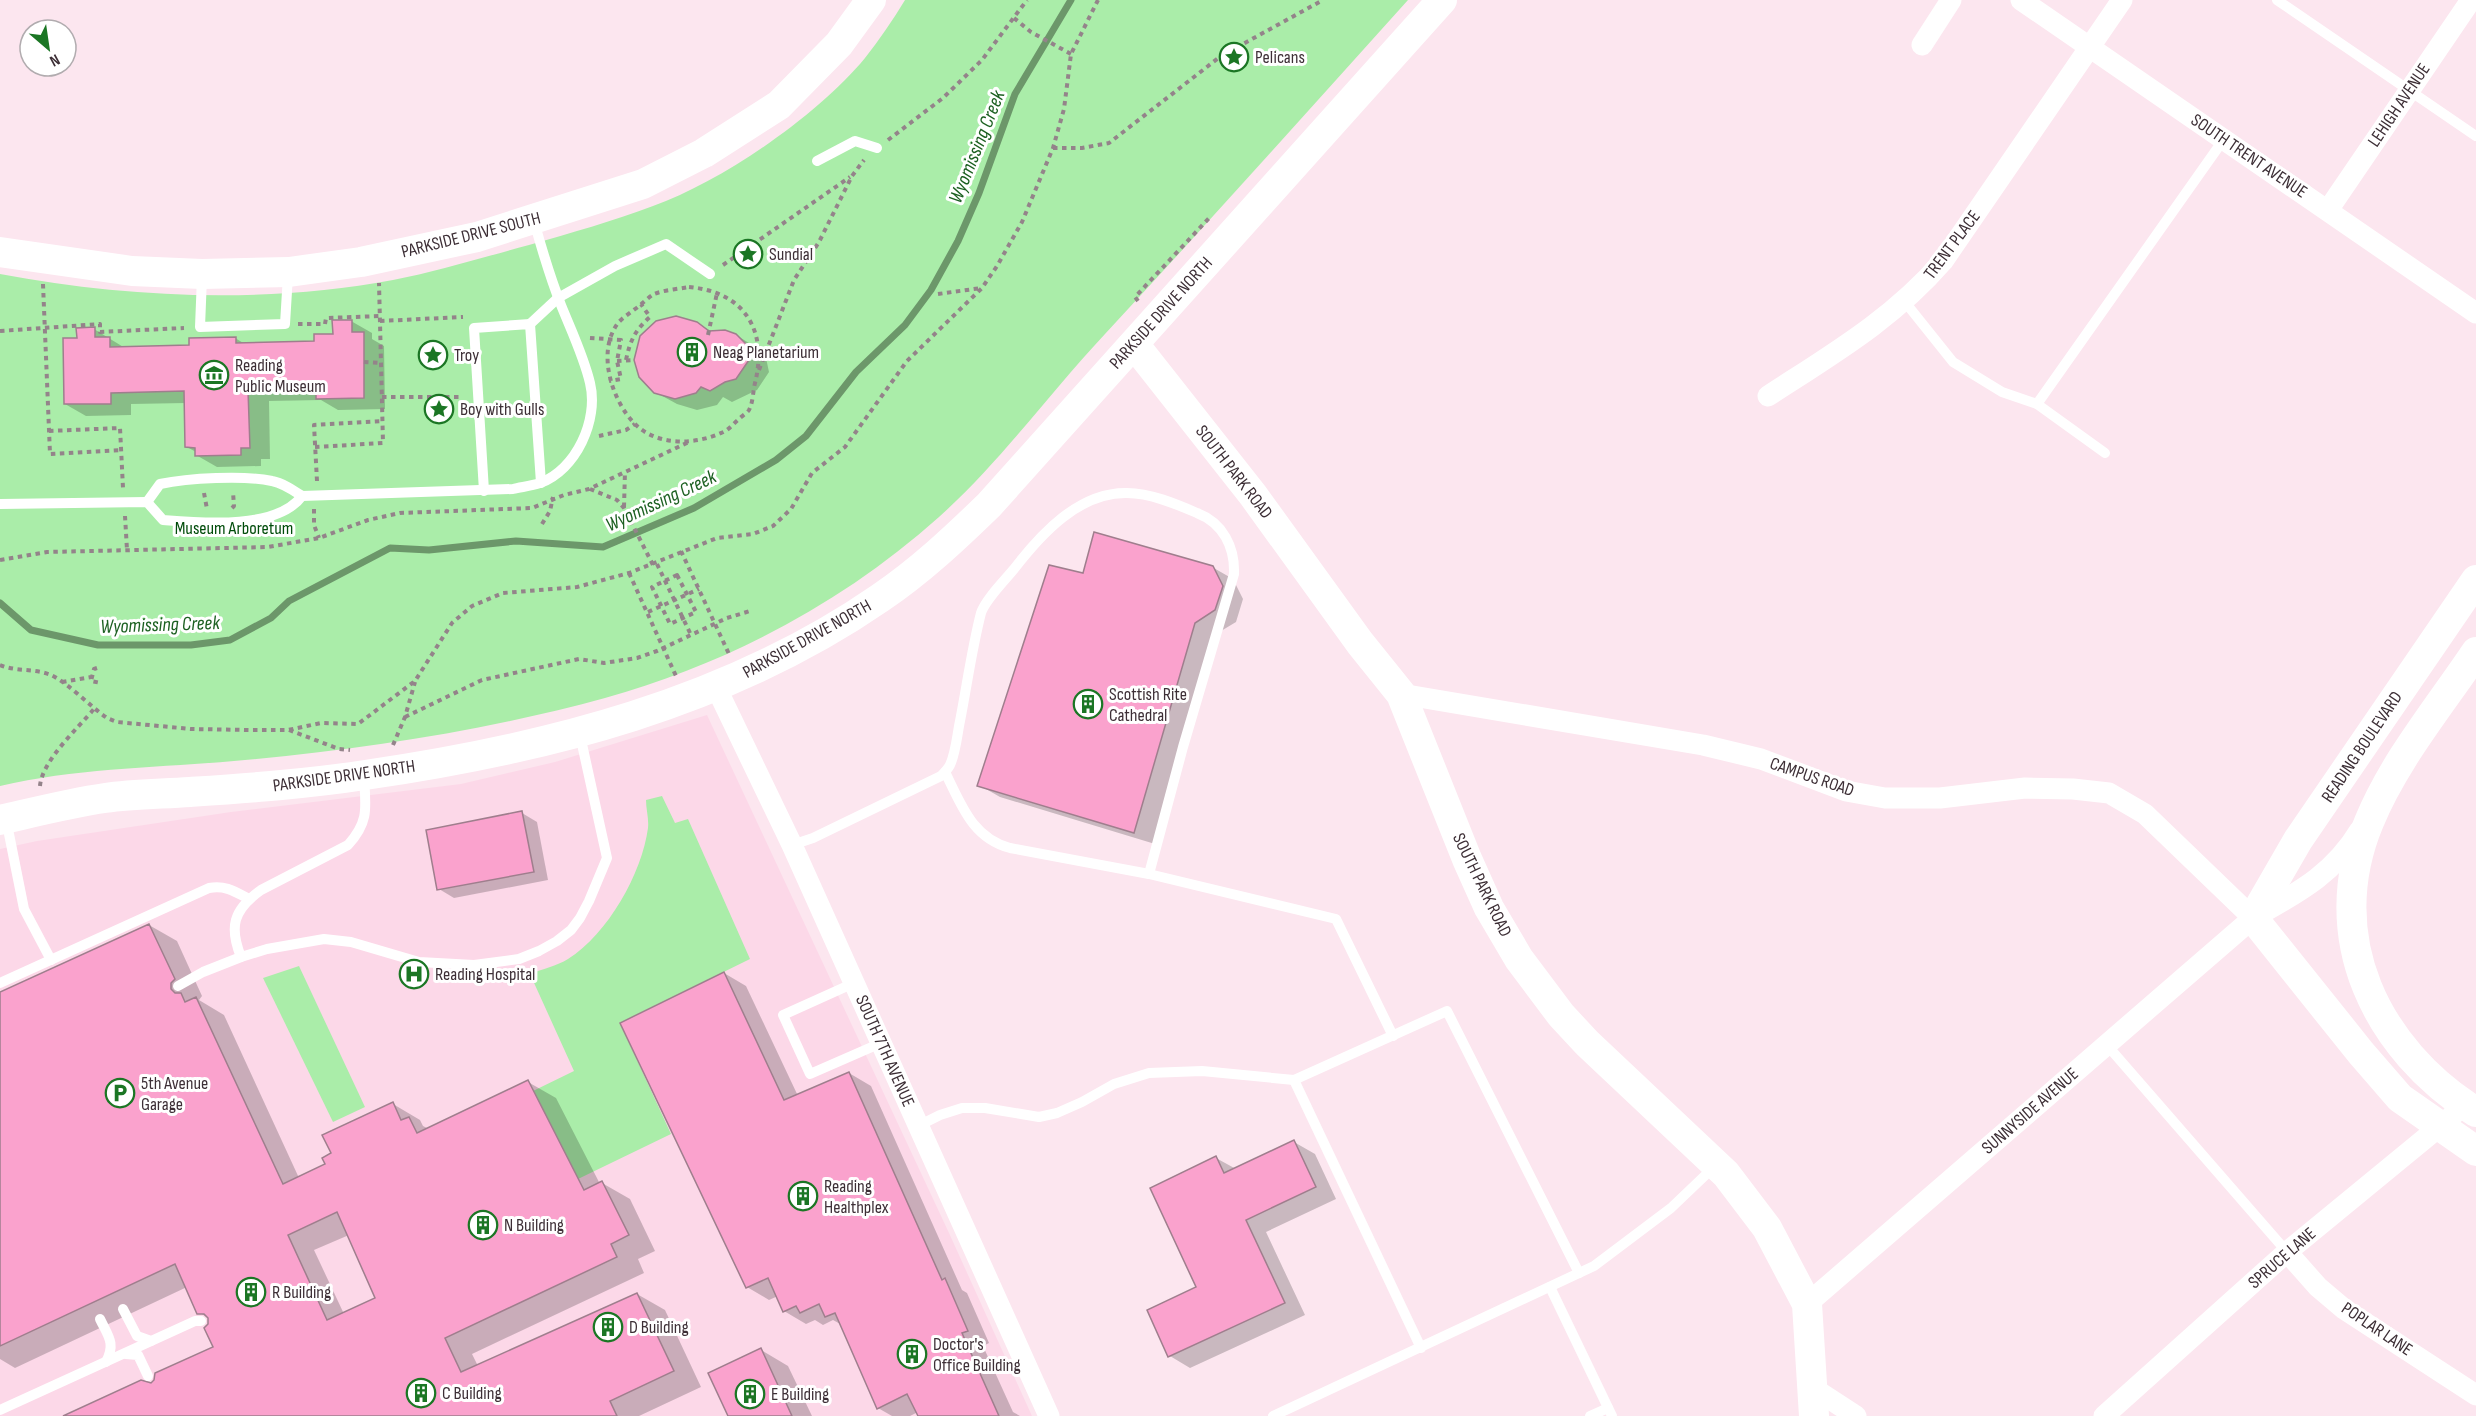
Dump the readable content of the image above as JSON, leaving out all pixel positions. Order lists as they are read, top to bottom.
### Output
{
  "streets": {
    "street": [
      "LEHIGH AVENUE",
      "SOUTH TRENT AVENUE",
      "PARKSIDE DRIVE SOUTH",
      "TRENT PLACE",
      "PARKSIDE DRIVE NORTH",
      "SOUTH PARK ROAD",
      "READING BOULEVARD",
      "CAMPUS ROAD",
      "SOUTH 7TH AVENUE",
      "SUNNYSIDE AVENUE",
      "SPRUCE LANE",
      "POPLAR LANE"
    ]
  },
  "crossings": [
    ["LEHIGH AVENUE", "SOUTH TRENT AVENUE"],
    ["SOUTH TRENT AVENUE", "TRENT PLACE"],
    ["PARKSIDE DRIVE NORTH", "SOUTH PARK ROAD"],
    ["PARKSIDE DRIVE NORTH", "SOUTH 7TH AVENUE"],
    ["SOUTH PARK ROAD", "CAMPUS ROAD"],
    ["SOUTH PARK ROAD", "SUNNYSIDE AVENUE"],
    ["READING BOULEVARD", "CAMPUS ROAD"],
    ["READING BOULEVARD", "SUNNYSIDE AVENUE"],
    ["CAMPUS ROAD", "SUNNYSIDE AVENUE"],
    ["SPRUCE LANE", "POPLAR LANE"]
  ],
  "water": ["Wyomissing Creek"],
  "parks": ["Museum Arboretum"],
  "places": {
    "place": [
      "Pelicans",
      "Sundial",
      "Troy",
      "Boy with Gulls"
    ],
    "building": [
      "Neag Planetarium",
      "Scottish Rite Cathedral",
      "Reading Healthplex",
      "N Building",
      "R Building",
      "D Building",
      "Doctor's Office Building",
      "C Building",
      "E Building"
    ],
    "museum": ["Reading Public Museum"],
    "hospital": ["Reading Hospital"],
    "parking": ["5th Avenue Garage"]
  },
  "north": "bottom right"
}
